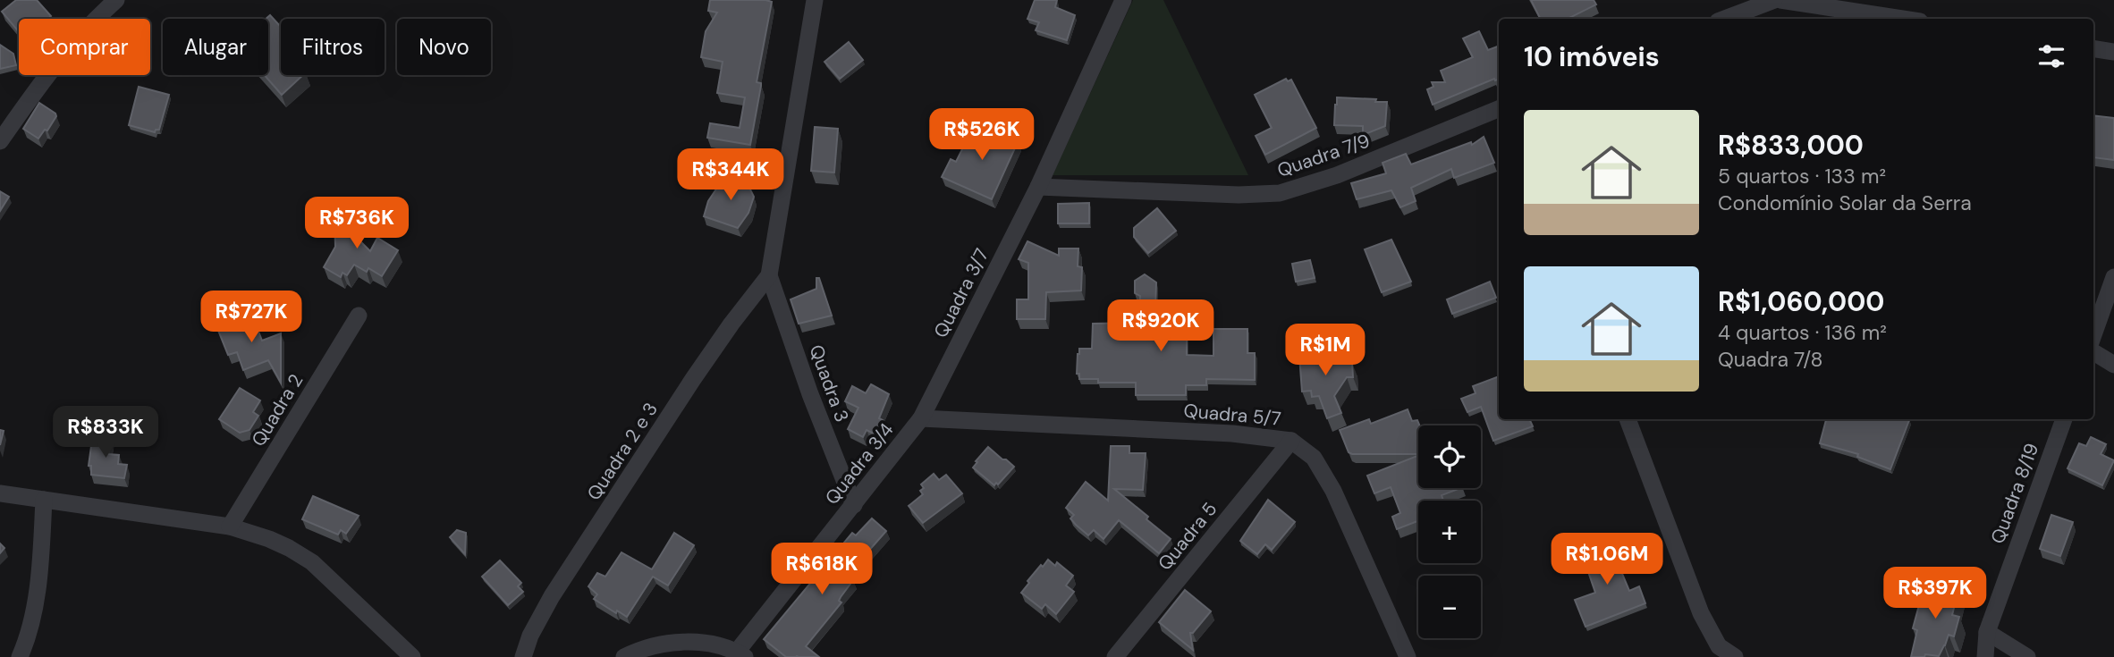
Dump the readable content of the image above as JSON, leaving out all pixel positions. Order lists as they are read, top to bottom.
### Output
{
  "streets": {
    "street": [
      "Quadra 7/9",
      "Quadra 3/7",
      "Quadra 3",
      "Quadra 2",
      "Quadra 5/7",
      "Quadra 2 e 3",
      "Quadra 3/4",
      "Quadra 8/19",
      "Quadra 5"
    ]
  },
  "crossings": [
    ["Quadra 7/9", "Quadra 3/7"],
    ["Quadra 3/7", "Quadra 5/7"],
    ["Quadra 3/7", "Quadra 3/4"],
    ["Quadra 3", "Quadra 2 e 3"],
    ["Quadra 3", "Quadra 3/4"],
    ["Quadra 5/7", "Quadra 3/4"],
    ["Quadra 5/7", "Quadra 5"]
  ],
  "page": {
    "chip": [
      "Comprar",
      "Alugar",
      "Filtros",
      "Novo"
    ],
    "heading": "10 imóveis",
    "list": [
      {
        "name": "R$833,000",
        "note": "5 quartos · 133 m² · Condomínio Solar da Serra"
      },
      {
        "name": "R$1,060,000",
        "note": "4 quartos · 136 m² · Quadra 7/8"
      }
    ],
    "price": [
      "R$526K",
      "R$344K",
      "R$736K",
      "R$727K",
      "R$920K",
      "R$1M",
      "R$833K",
      "R$1.06M",
      "R$618K",
      "R$397K"
    ],
    "map_buttons": ["+", "−"]
  }
}
